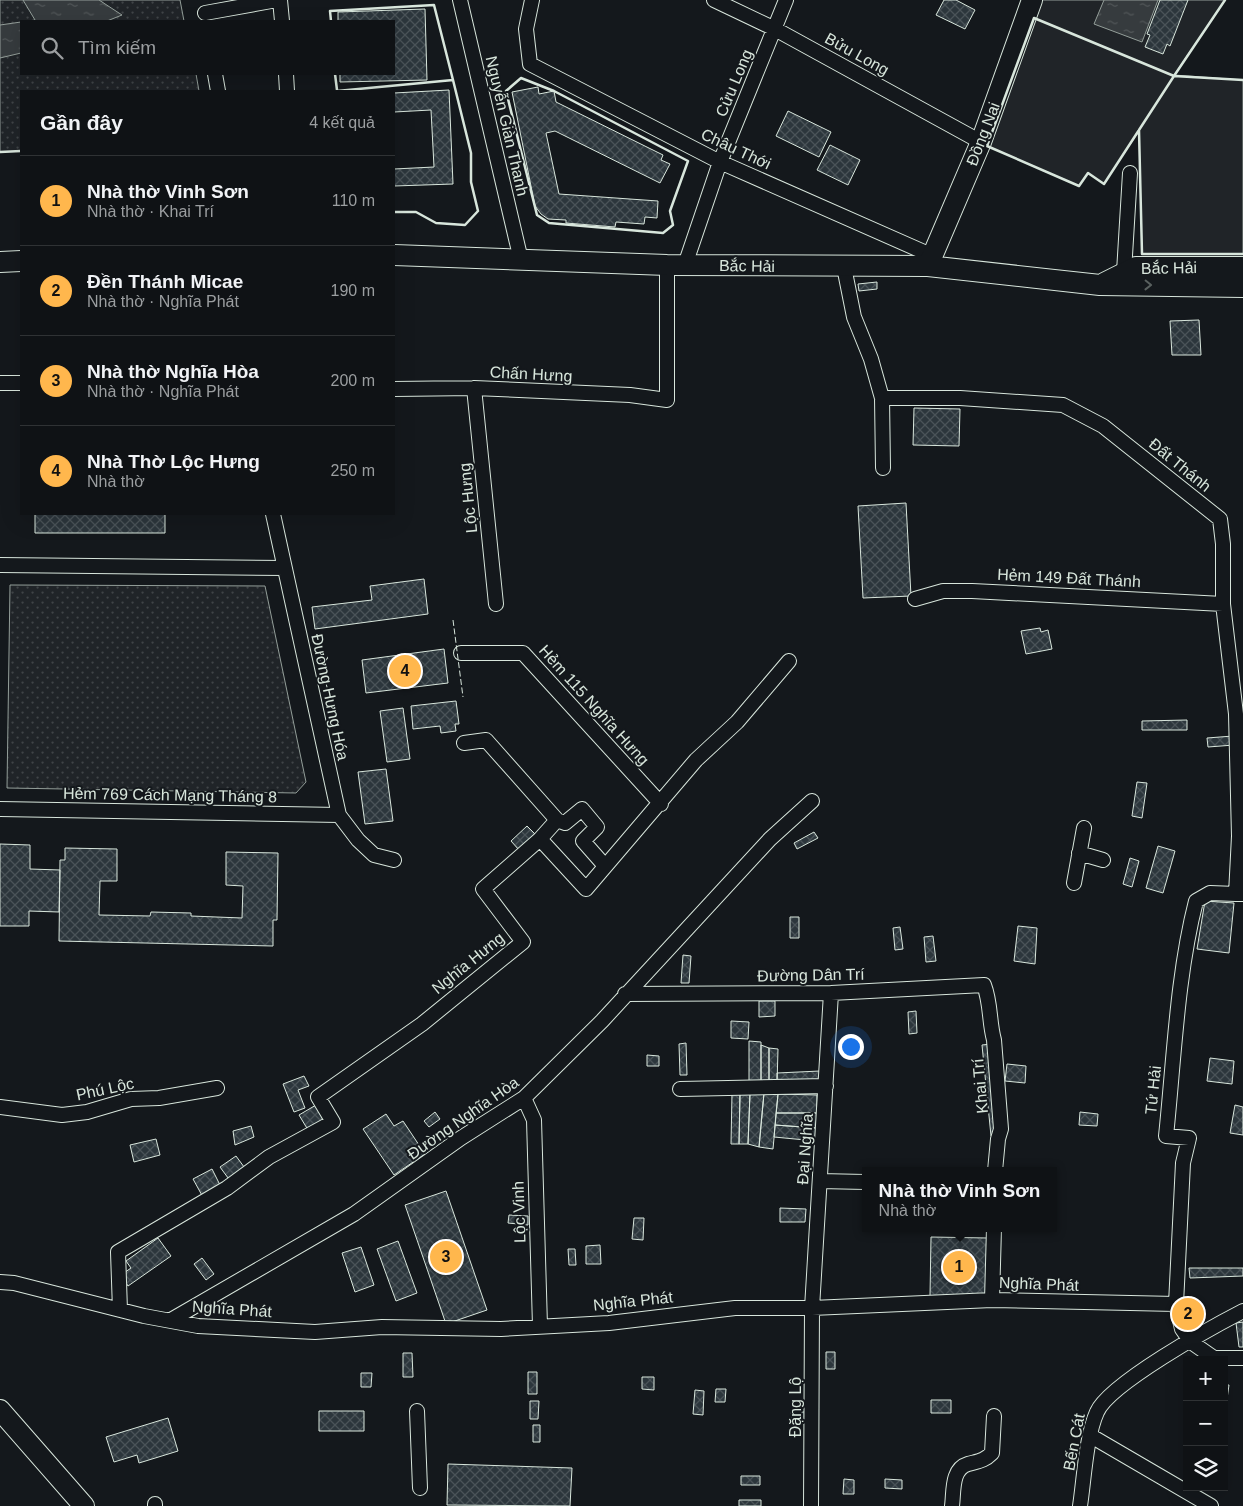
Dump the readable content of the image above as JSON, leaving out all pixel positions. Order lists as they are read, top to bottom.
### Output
{
  "streets": {
    "street": [
      "Bửu Long",
      "Cửu Long",
      "Nguyễn Giàn Thanh",
      "Đồng Nai",
      "Châu Thới",
      "Bắc Hải",
      "Chấn Hưng",
      "Đất Thánh",
      "Lộc Hưng",
      "Hẻm 149 Đất Thánh",
      "Đường Hưng Hóa",
      "Hẻm 115 Nghĩa Hưng",
      "Hẻm 769 Cách Mạng Tháng 8",
      "Nghĩa Hưng",
      "Đường Dân Trí",
      "Khai Trí",
      "Phú Lộc",
      "Tứ Hải",
      "Đường Nghĩa Hòa",
      "Đại Nghĩa",
      "Lộc Vinh",
      "Nghĩa Phát",
      "Đặng Lộ",
      "Bến Cát"
    ]
  },
  "crossings": [
    ["Bửu Long", "Cửu Long"],
    ["Bửu Long", "Đồng Nai"],
    ["Cửu Long", "Châu Thới"],
    ["Cửu Long", "Bắc Hải"],
    ["Cửu Long", "Chấn Hưng"],
    ["Nguyễn Giàn Thanh", "Bắc Hải"],
    ["Đồng Nai", "Châu Thới"],
    ["Đồng Nai", "Bắc Hải"],
    ["Châu Thới", "Bắc Hải"],
    ["Chấn Hưng", "Lộc Hưng"],
    ["Đất Thánh", "Hẻm 149 Đất Thánh"],
    ["Đất Thánh", "Tứ Hải"],
    ["Đường Hưng Hóa", "Hẻm 769 Cách Mạng Tháng 8"],
    ["Nghĩa Hưng", "Nghĩa Phát"],
    ["Đường Dân Trí", "Khai Trí"],
    ["Đường Dân Trí", "Đường Nghĩa Hòa"],
    ["Đường Dân Trí", "Đại Nghĩa"],
    ["Tứ Hải", "Nghĩa Phát"],
    ["Đường Nghĩa Hòa", "Lộc Vinh"],
    ["Đường Nghĩa Hòa", "Nghĩa Phát"],
    ["Đại Nghĩa", "Nghĩa Phát"],
    ["Đại Nghĩa", "Đặng Lộ"],
    ["Lộc Vinh", "Nghĩa Phát"],
    ["Nghĩa Phát", "Đặng Lộ"]
  ],
  "page": {
    "search": "Tìm kiếm",
    "heading": ["Gần đây", "4 kết quả"],
    "list": [
      {
        "mark": "1",
        "name": "Nhà thờ Vinh Sơn",
        "note": "Nhà thờ · Khai Trí",
        "value": "110 m"
      },
      {
        "mark": "2",
        "name": "Đền Thánh Micae",
        "note": "Nhà thờ · Nghĩa Phát",
        "value": "190 m"
      },
      {
        "mark": "3",
        "name": "Nhà thờ Nghĩa Hòa",
        "note": "Nhà thờ · Nghĩa Phát",
        "value": "200 m"
      },
      {
        "mark": "4",
        "name": "Nhà Thờ Lộc Hưng",
        "note": "Nhà thờ",
        "value": "250 m"
      }
    ],
    "pins": [
      "4",
      "3",
      "1",
      "2"
    ],
    "popup": ["Nhà thờ Vinh Sơn", "Nhà thờ"],
    "map_buttons": ["+", "−"]
  }
}
